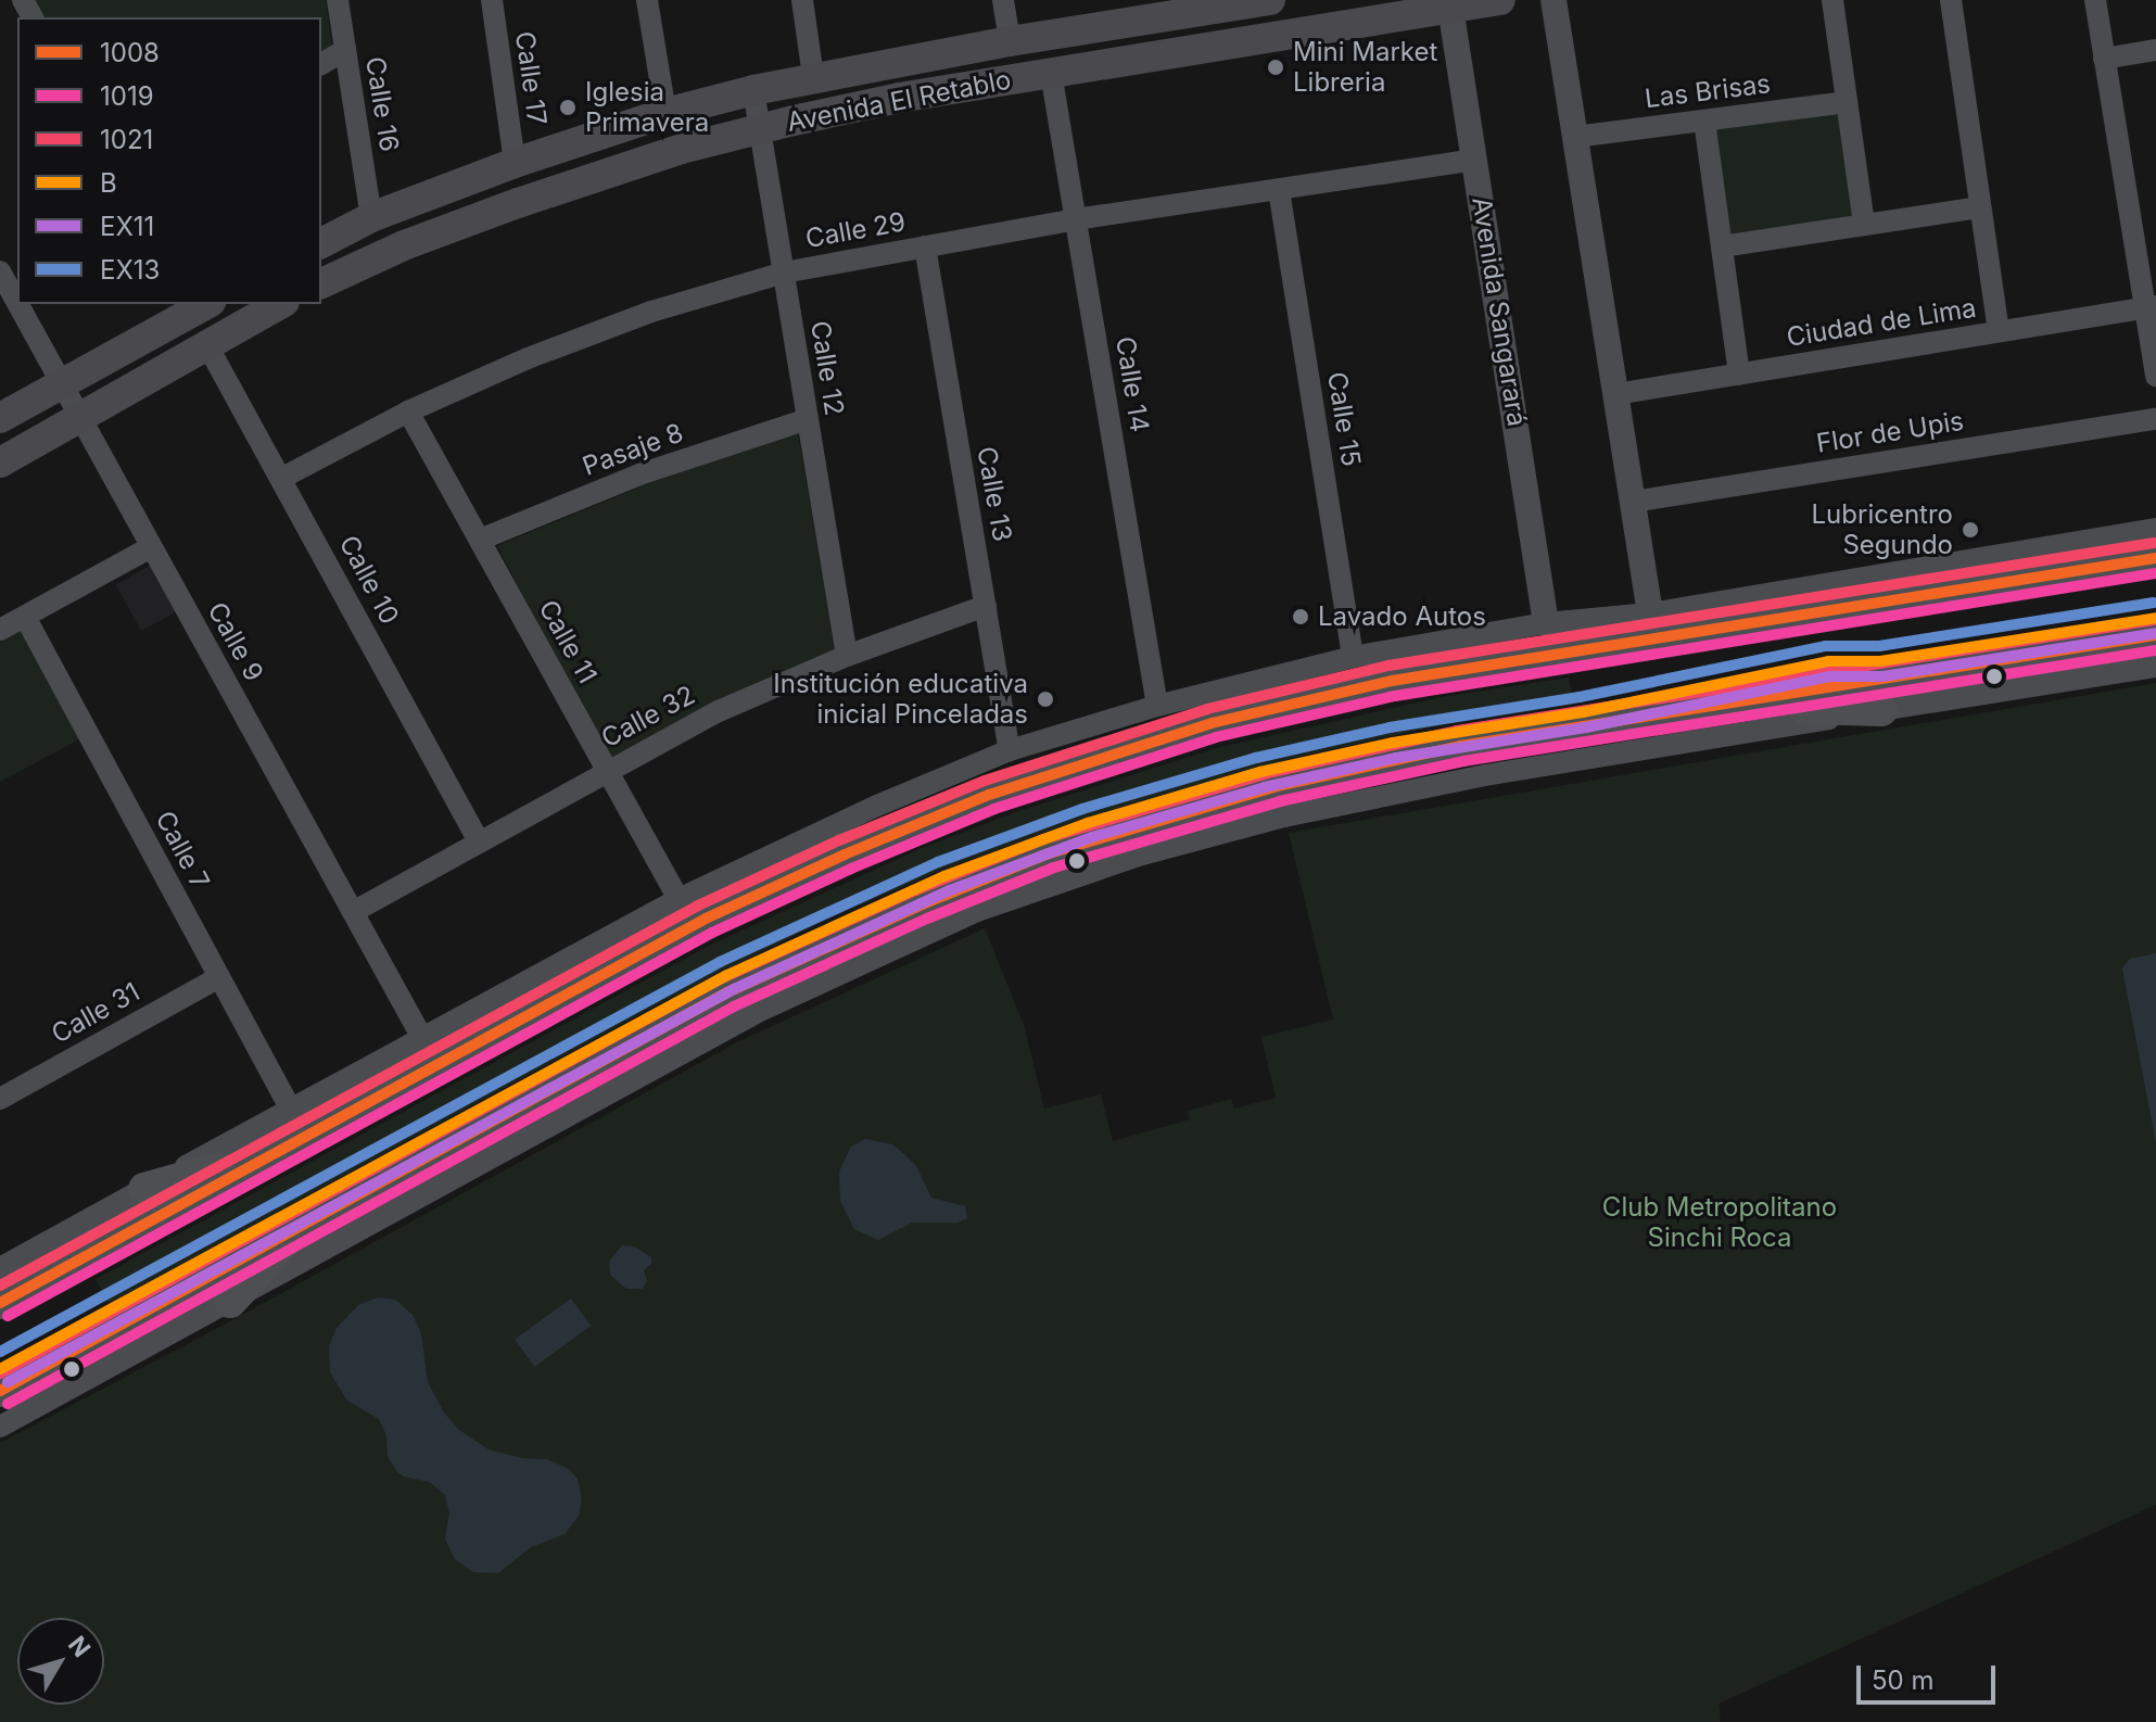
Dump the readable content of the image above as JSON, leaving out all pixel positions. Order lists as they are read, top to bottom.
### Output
{
  "streets": {
    "main road": ["Avenida El Retablo"],
    "street": [
      "Calle 17",
      "Las Brisas",
      "Calle 16",
      "Calle 29",
      "Avenida Sangarará",
      "Ciudad de Lima",
      "Calle 12",
      "Calle 14",
      "Calle 15",
      "Flor de Upis",
      "Pasaje 8",
      "Calle 13",
      "Calle 10",
      "Calle 9",
      "Calle 11",
      "Calle 32",
      "Calle 7",
      "Calle 31"
    ]
  },
  "crossings": [
    ["Calle 17", "Avenida El Retablo"],
    ["Avenida El Retablo", "Calle 16"],
    ["Avenida El Retablo", "Avenida Sangarará"],
    ["Avenida El Retablo", "Calle 12"],
    ["Avenida El Retablo", "Calle 14"],
    ["Calle 29", "Avenida Sangarará"],
    ["Calle 29", "Calle 12"],
    ["Calle 29", "Calle 14"],
    ["Calle 29", "Calle 15"],
    ["Calle 29", "Calle 13"],
    ["Calle 29", "Calle 10"],
    ["Calle 29", "Calle 11"],
    ["Calle 12", "Pasaje 8"],
    ["Calle 12", "Calle 32"],
    ["Pasaje 8", "Calle 11"],
    ["Calle 13", "Calle 32"],
    ["Calle 10", "Calle 32"],
    ["Calle 9", "Calle 32"],
    ["Calle 11", "Calle 32"],
    ["Calle 7", "Calle 31"]
  ],
  "parks": ["Club Metropolitano Sinchi Roca"],
  "places": [
    "Mini Market Libreria",
    "Iglesia Primavera",
    "Lubricentro Segundo",
    "Lavado Autos",
    "Institución educativa inicial Pinceladas"
  ],
  "lines": [
    "transit line 1021",
    "transit line 1008",
    "transit line 1019",
    "transit line EX13",
    "transit line B",
    "transit line EX11"
  ],
  "legend": [
    "1008",
    "1019",
    "1021",
    "B",
    "EX11",
    "EX13"
  ],
  "scale_bar": "50 m",
  "north": "top right"
}
